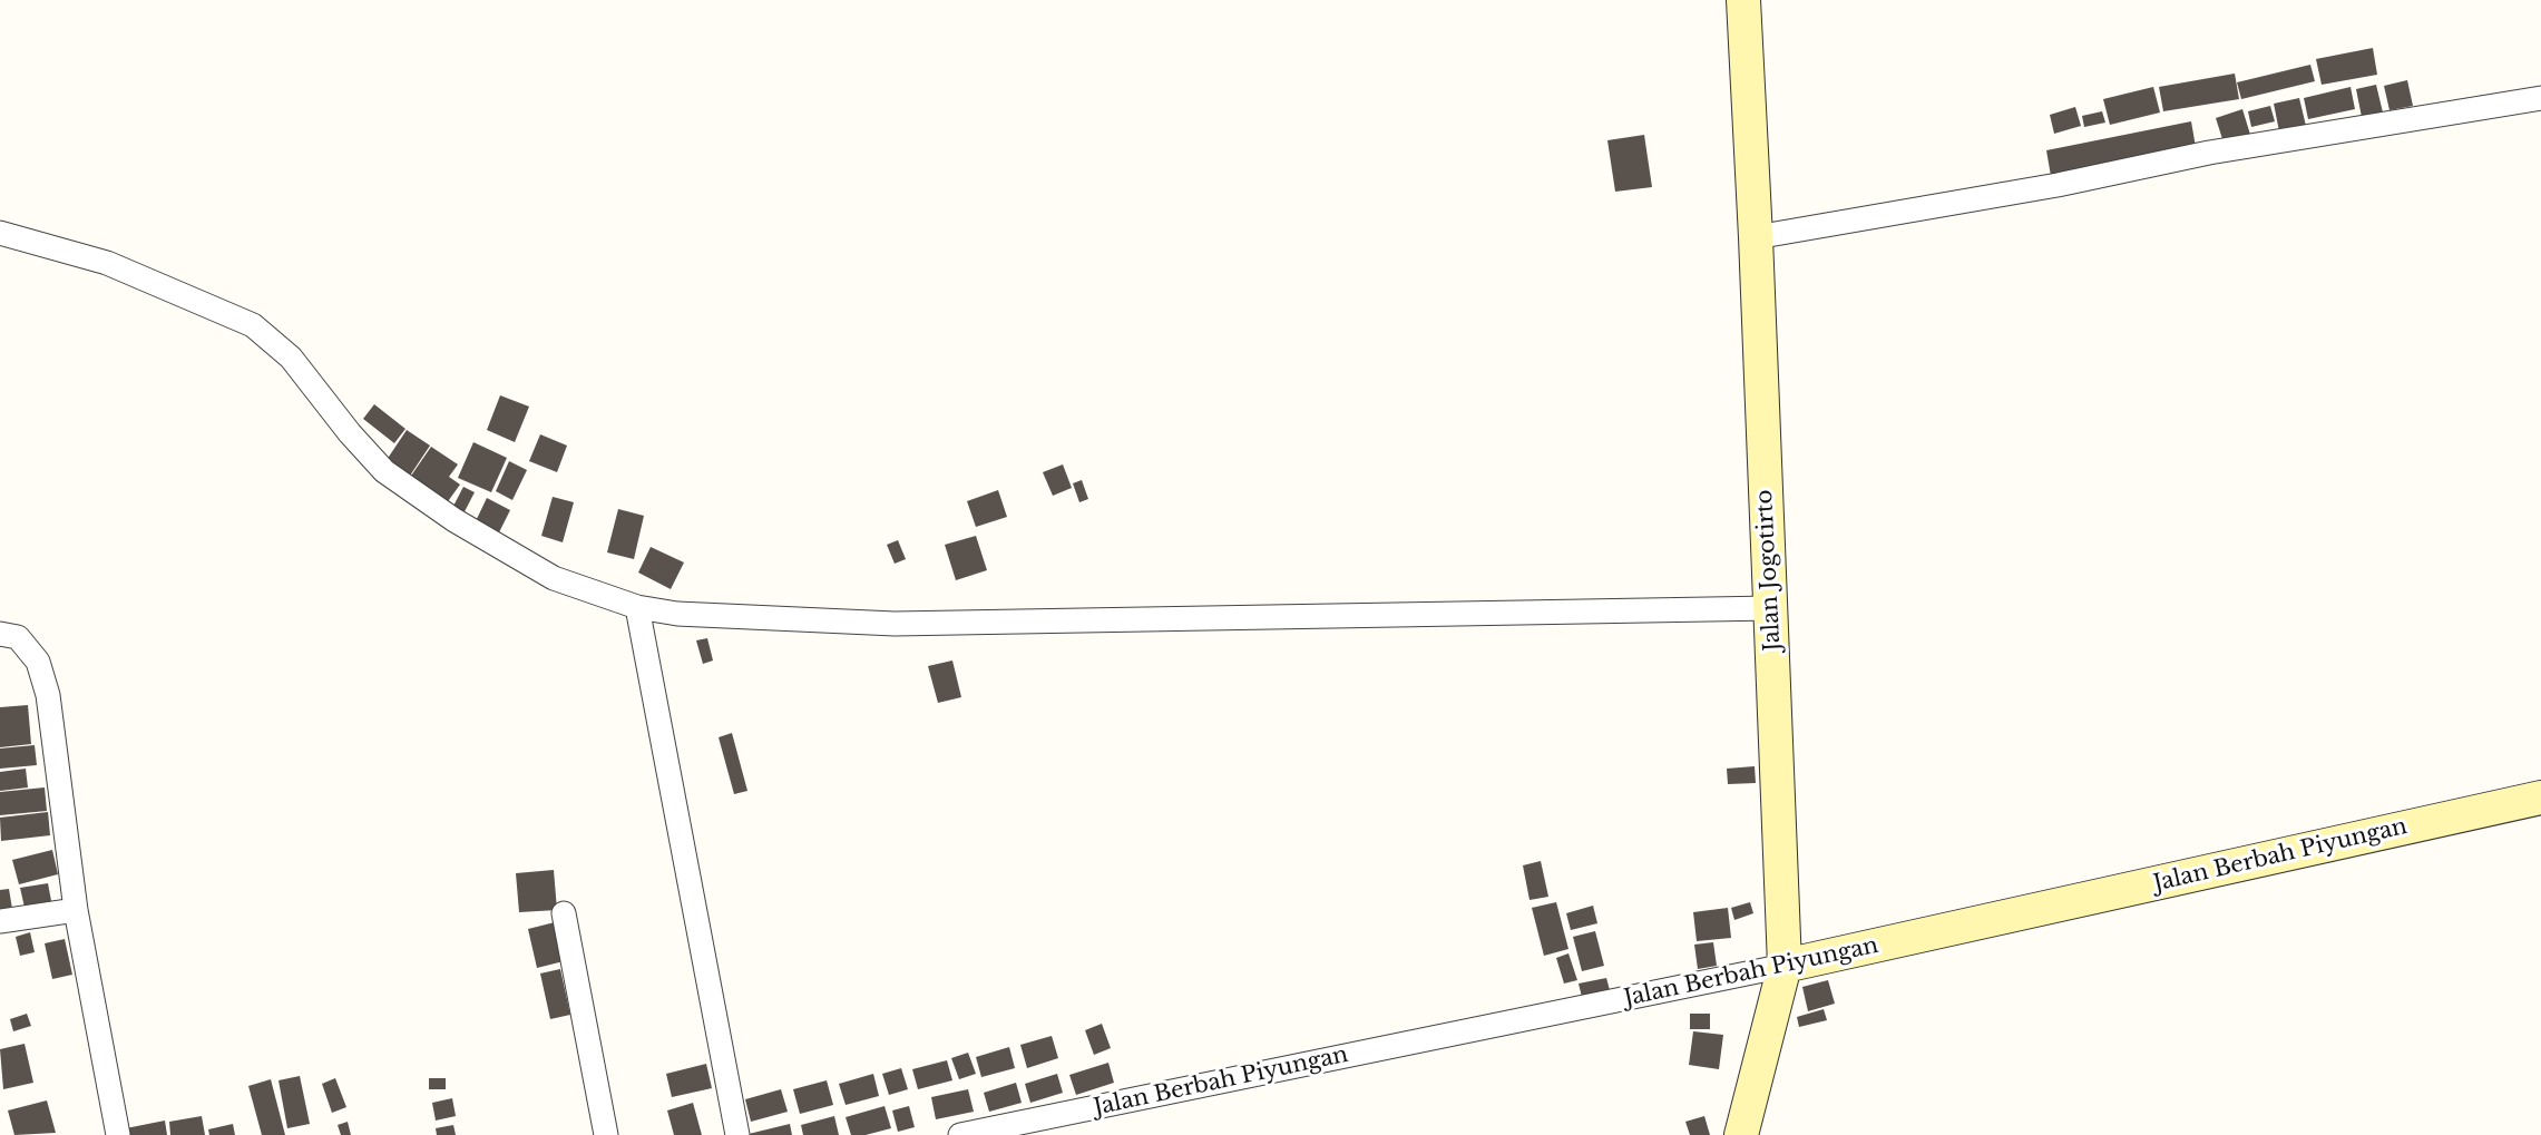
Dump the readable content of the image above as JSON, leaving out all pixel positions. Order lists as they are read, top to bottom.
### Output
{
  "streets": {
    "street": ["Jalan Jogotirto", "Jalan Berbah Piyungan"]
  },
  "crossings": [
    ["Jalan Jogotirto", "Jalan Berbah Piyungan"]
  ]
}
